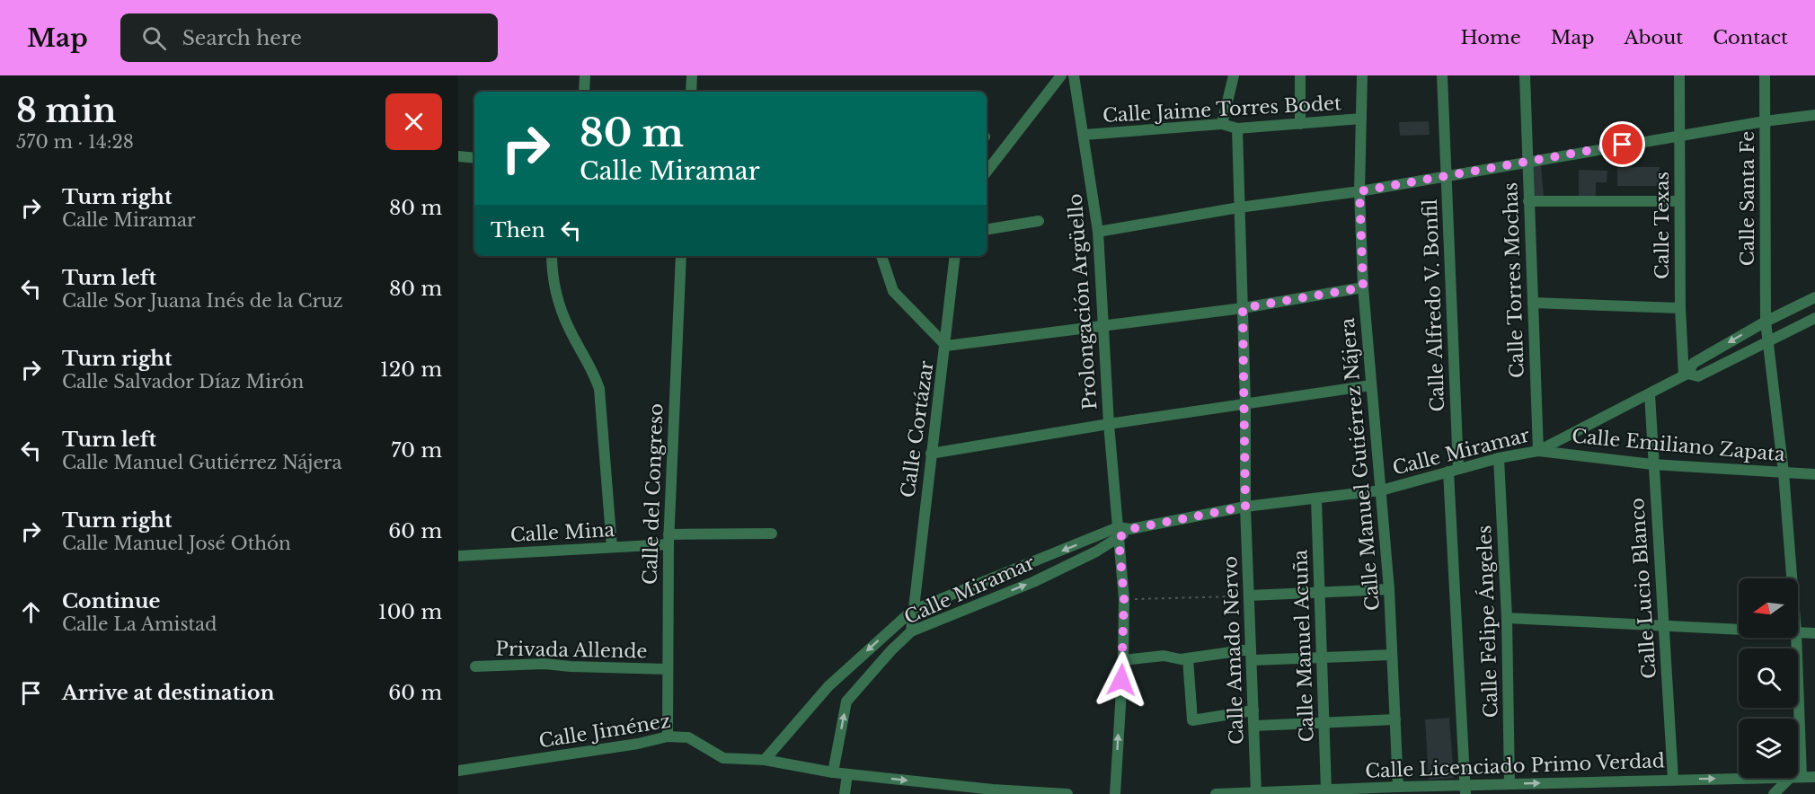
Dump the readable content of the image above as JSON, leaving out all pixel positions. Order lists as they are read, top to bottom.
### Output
{
  "streets": {
    "street": [
      "Calle Jaime Torres Bodet",
      "Calle Santa Fe",
      "Calle Texas",
      "Calle Torres Mochas",
      "Prolongación Argüello",
      "Calle Alfredo V. Bonfil",
      "Calle Cortázar",
      "Calle Emiliano Zapata",
      "Calle Miramar",
      "Calle Manuel Gutiérrez Nájera",
      "Calle del Congreso",
      "Calle Mina",
      "Calle Lucio Blanco",
      "Calle Felipe Ángeles",
      "Calle Manuel Acuña",
      "Privada Allende",
      "Calle Amado Nervo",
      "Calle Jiménez",
      "Calle Licenciado Primo Verdad"
    ]
  },
  "crossings": [
    ["Calle Jaime Torres Bodet", "Prolongación Argüello"],
    ["Calle Jaime Torres Bodet", "Calle Manuel Gutiérrez Nájera"],
    ["Calle Jaime Torres Bodet", "Calle Amado Nervo"],
    ["Calle Santa Fe", "Calle Emiliano Zapata"],
    ["Calle Santa Fe", "Calle Miramar"],
    ["Calle Texas", "Calle Miramar"],
    ["Calle Torres Mochas", "Calle Emiliano Zapata"],
    ["Calle Torres Mochas", "Calle Miramar"],
    ["Prolongación Argüello", "Calle Miramar"],
    ["Calle Alfredo V. Bonfil", "Calle Miramar"],
    ["Calle Alfredo V. Bonfil", "Calle Felipe Ángeles"],
    ["Calle Cortázar", "Calle Miramar"],
    ["Calle Emiliano Zapata", "Calle Miramar"],
    ["Calle Emiliano Zapata", "Calle Lucio Blanco"],
    ["Calle Miramar", "Calle Manuel Gutiérrez Nájera"],
    ["Calle Miramar", "Calle Lucio Blanco"],
    ["Calle Miramar", "Calle Felipe Ángeles"],
    ["Calle Miramar", "Calle Manuel Acuña"],
    ["Calle Miramar", "Calle Amado Nervo"],
    ["Calle Miramar", "Calle Jiménez"],
    ["Calle Manuel Gutiérrez Nájera", "Calle Licenciado Primo Verdad"],
    ["Calle del Congreso", "Calle Mina"],
    ["Calle del Congreso", "Privada Allende"],
    ["Calle del Congreso", "Calle Jiménez"],
    ["Calle Lucio Blanco", "Calle Licenciado Primo Verdad"],
    ["Calle Felipe Ángeles", "Calle Licenciado Primo Verdad"],
    ["Calle Manuel Acuña", "Calle Licenciado Primo Verdad"],
    ["Calle Amado Nervo", "Calle Licenciado Primo Verdad"]
  ],
  "one_way": ["Calle Licenciado Primo Verdad"],
  "north": "left",
  "page": {
    "header": "Map",
    "search": "Search here",
    "nav": [
      "Home",
      "Map",
      "About",
      "Contact"
    ],
    "heading": ["8 min", "570 m · 14:28"],
    "turn": ["80 m", "Calle Miramar"],
    "list": [
      {
        "name": "Turn right",
        "note": "Calle Miramar",
        "value": "80 m"
      },
      {
        "name": "Turn left",
        "note": "Calle Sor Juana Inés de la Cruz",
        "value": "80 m"
      },
      {
        "name": "Turn right",
        "note": "Calle Salvador Díaz Mirón",
        "value": "120 m"
      },
      {
        "name": "Turn left",
        "note": "Calle Manuel Gutiérrez Nájera",
        "value": "70 m"
      },
      {
        "name": "Turn right",
        "note": "Calle Manuel José Othón",
        "value": "60 m"
      },
      {
        "name": "Continue",
        "note": "Calle La Amistad",
        "value": "100 m"
      },
      {
        "name": "Arrive at destination",
        "value": "60 m"
      }
    ],
    "then": "Then"
  }
}
